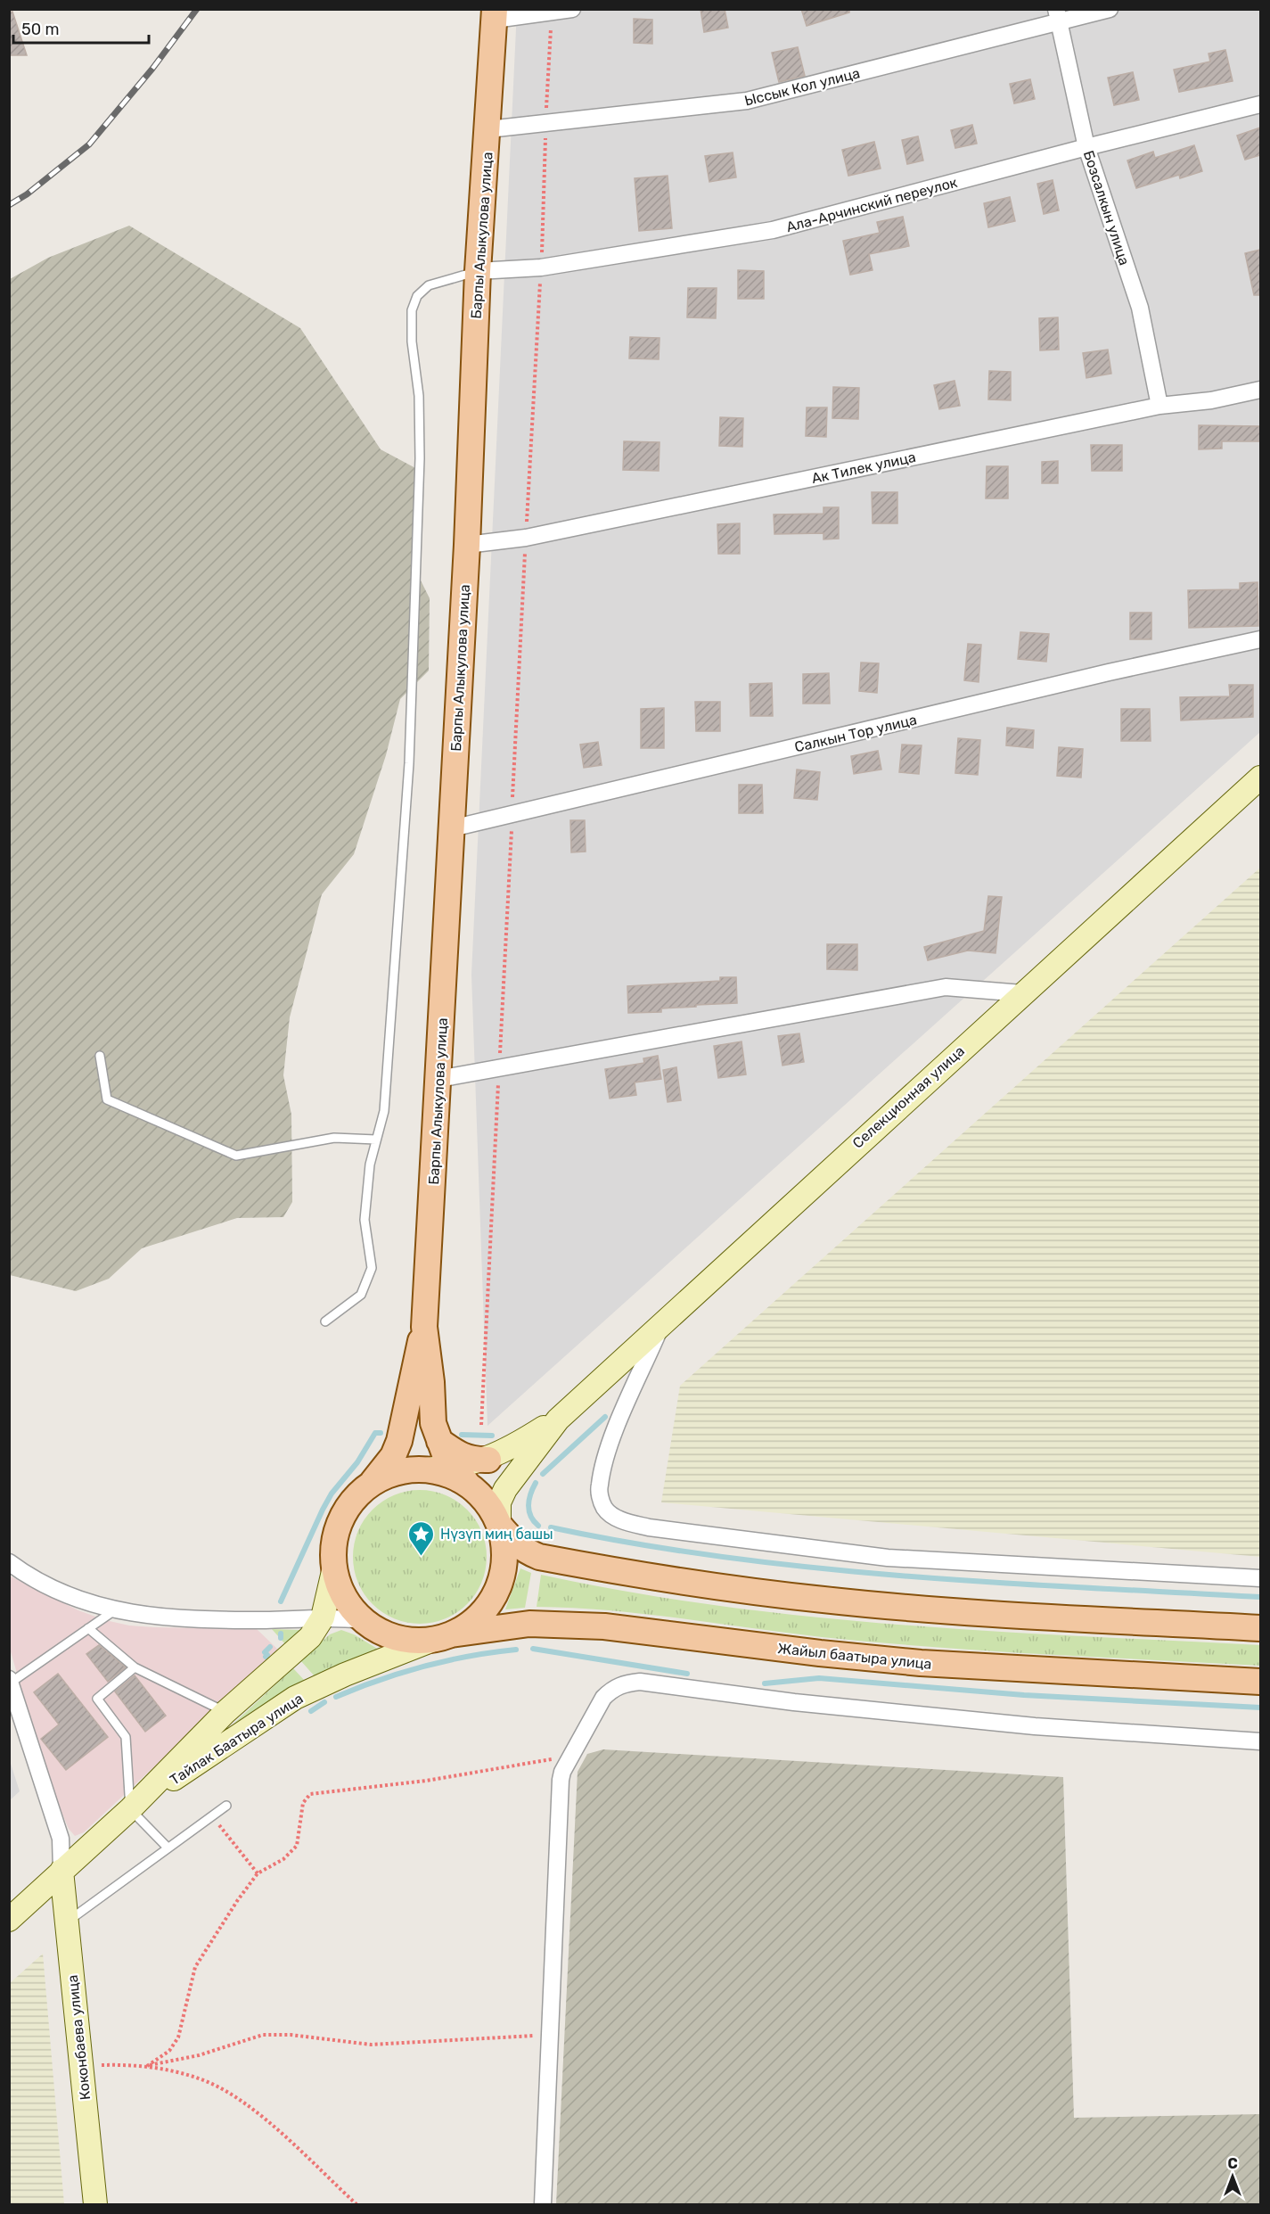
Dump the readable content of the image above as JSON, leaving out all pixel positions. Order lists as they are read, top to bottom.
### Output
{
  "streets": {
    "main road": ["Барпы Алыкулова улица", "Жайыл баатыра улица"],
    "street": [
      "Ыссык Кол улица",
      "Ала-Арчинский переулок",
      "Бозсалкын улица",
      "Ак Тилек улица",
      "Салкын Тор улица",
      "Селекционная улица",
      "Тайлак Баатыра улица",
      "Коконбаева улица"
    ]
  },
  "crossings": [
    ["Ыссык Кол улица", "Бозсалкын улица"],
    ["Ыссык Кол улица", "Барпы Алыкулова улица"],
    ["Ала-Арчинский переулок", "Бозсалкын улица"],
    ["Ала-Арчинский переулок", "Барпы Алыкулова улица"],
    ["Бозсалкын улица", "Ак Тилек улица"],
    ["Барпы Алыкулова улица", "Ак Тилек улица"],
    ["Барпы Алыкулова улица", "Салкын Тор улица"],
    ["Барпы Алыкулова улица", "Селекционная улица"],
    ["Барпы Алыкулова улица", "Жайыл баатыра улица"],
    ["Барпы Алыкулова улица", "Тайлак Баатыра улица"],
    ["Селекционная улица", "Жайыл баатыра улица"],
    ["Селекционная улица", "Тайлак Баатыра улица"],
    ["Жайыл баатыра улица", "Тайлак Баатыра улица"],
    ["Тайлак Баатыра улица", "Коконбаева улица"]
  ],
  "places": {
    "place": ["Нүзүп миң башы"]
  },
  "scale_bar": "50 m",
  "north": "top"
}
